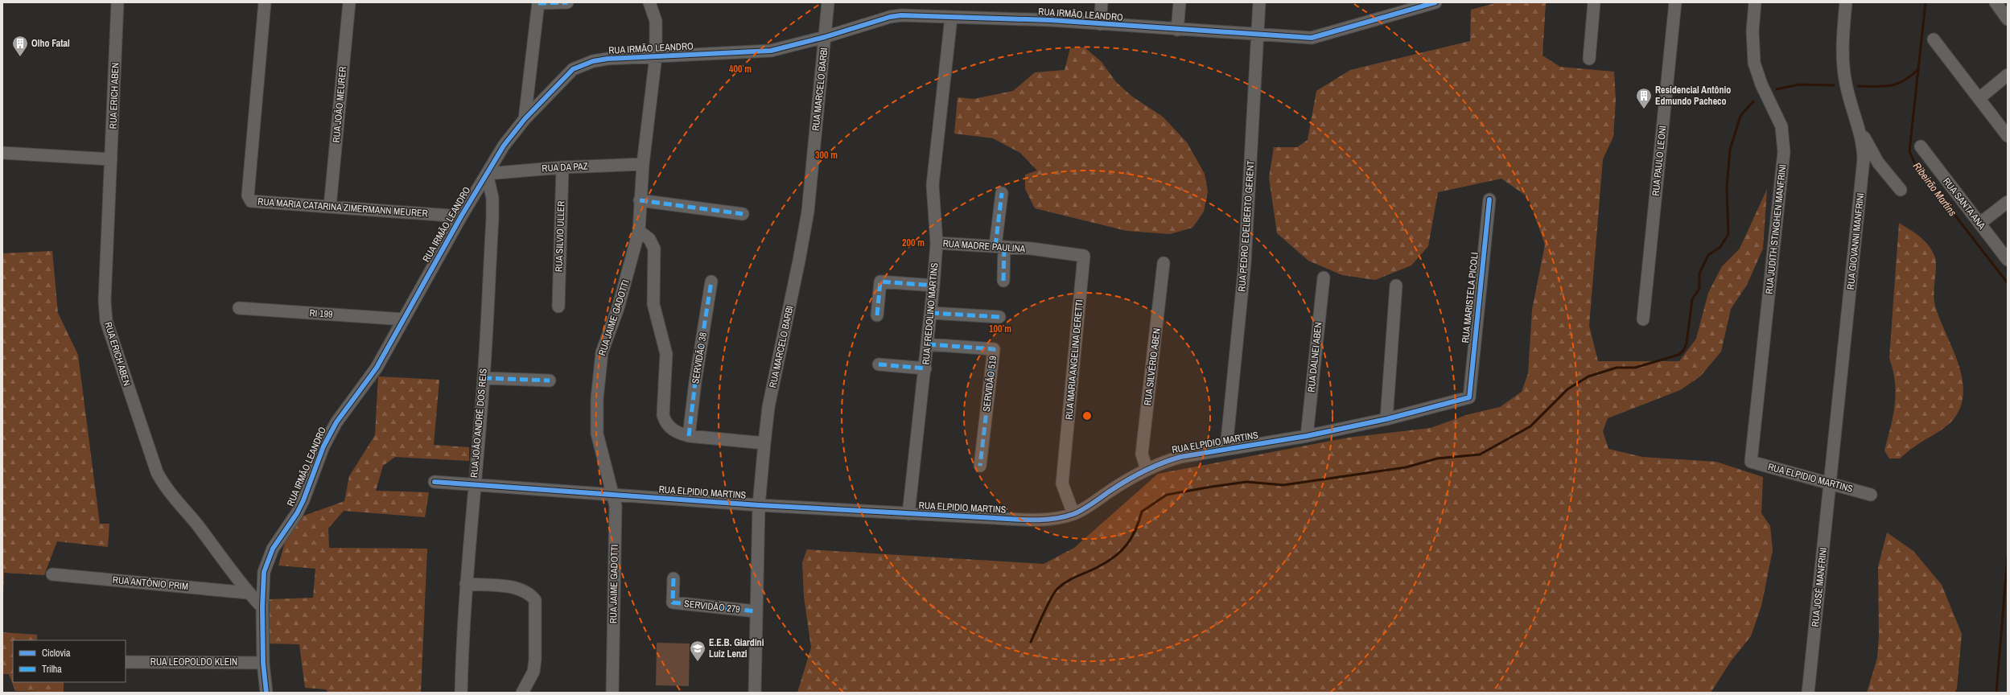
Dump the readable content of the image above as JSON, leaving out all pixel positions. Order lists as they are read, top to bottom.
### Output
{
  "streets": {
    "street": [
      "RUA IRMÃO LEANDRO",
      "RUA MARCELO BARBI",
      "RUA ERICH ABEN",
      "RUA JOÃO MEURER",
      "RUA PAULO LEONI",
      "RUA DA PAZ",
      "RUA SANTA ANA",
      "RUA MARIA CATARINA ZIMERMANN MEURER",
      "RUA PEDRO EDELBERTO GERENT",
      "RUA JUDITH STINGHEN MANFRINI",
      "RUA SILVIO ULLER",
      "RUA GIOVANNI MANFRINI",
      "RUA MADRE PAULINA",
      "RUA MARISTELA PICOLI",
      "RI 199",
      "RUA FREDOLINO MARTINS",
      "RUA JAIME GADOTTI",
      "RUA DALNEI ABEN",
      "SERVIDÃO 38",
      "RUA MARIA ANGELINA DERETTI",
      "RUA SILVÉRIO ABEN",
      "SERVIDÃO 519",
      "RUA JOÃO ANDRÉ DOS REIS",
      "RUA ELPIDIO MARTINS",
      "RUA ANTÔNIO PRIM",
      "RUA JOSÉ MANFRINI",
      "SERVIDÃO 279",
      "RUA LEOPOLDO KLEIN"
    ]
  },
  "crossings": [
    ["RUA IRMÃO LEANDRO", "RUA MARCELO BARBI"],
    ["RUA IRMÃO LEANDRO", "RUA ERICH ABEN"],
    ["RUA IRMÃO LEANDRO", "RUA DA PAZ"],
    ["RUA IRMÃO LEANDRO", "RUA MARIA CATARINA ZIMERMANN MEURER"],
    ["RUA IRMÃO LEANDRO", "RUA PEDRO EDELBERTO GERENT"],
    ["RUA IRMÃO LEANDRO", "RI 199"],
    ["RUA IRMÃO LEANDRO", "RUA FREDOLINO MARTINS"],
    ["RUA IRMÃO LEANDRO", "RUA JAIME GADOTTI"],
    ["RUA IRMÃO LEANDRO", "RUA JOÃO ANDRÉ DOS REIS"],
    ["RUA IRMÃO LEANDRO", "RUA LEOPOLDO KLEIN"],
    ["RUA MARCELO BARBI", "RUA ELPIDIO MARTINS"],
    ["RUA MARCELO BARBI", "SERVIDÃO 279"],
    ["RUA ERICH ABEN", "RUA ANTÔNIO PRIM"],
    ["RUA JOÃO MEURER", "RUA MARIA CATARINA ZIMERMANN MEURER"],
    ["RUA DA PAZ", "RUA SILVIO ULLER"],
    ["RUA DA PAZ", "RUA JAIME GADOTTI"],
    ["RUA DA PAZ", "RUA JOÃO ANDRÉ DOS REIS"],
    ["RUA PEDRO EDELBERTO GERENT", "RUA ELPIDIO MARTINS"],
    ["RUA JUDITH STINGHEN MANFRINI", "RUA ELPIDIO MARTINS"],
    ["RUA GIOVANNI MANFRINI", "RUA ELPIDIO MARTINS"],
    ["RUA GIOVANNI MANFRINI", "RUA JOSÉ MANFRINI"],
    ["RUA MADRE PAULINA", "RUA FREDOLINO MARTINS"],
    ["RUA MADRE PAULINA", "RUA MARIA ANGELINA DERETTI"],
    ["RUA MARISTELA PICOLI", "RUA ELPIDIO MARTINS"],
    ["RUA FREDOLINO MARTINS", "SERVIDÃO 519"],
    ["RUA FREDOLINO MARTINS", "RUA ELPIDIO MARTINS"],
    ["RUA JAIME GADOTTI", "RUA ELPIDIO MARTINS"],
    ["RUA DALNEI ABEN", "RUA ELPIDIO MARTINS"],
    ["RUA MARIA ANGELINA DERETTI", "RUA ELPIDIO MARTINS"],
    ["RUA SILVÉRIO ABEN", "RUA ELPIDIO MARTINS"],
    ["RUA JOÃO ANDRÉ DOS REIS", "RUA ELPIDIO MARTINS"],
    ["RUA ELPIDIO MARTINS", "RUA JOSÉ MANFRINI"]
  ],
  "water": ["Ribeirão Martins"],
  "places": {
    "building": ["Olho Fatal", "Residencial Antônio Edmundo Pacheco"],
    "school or university": ["E.E.B. Giardini Luiz Lenzi"]
  },
  "legend": ["Ciclovia", "Trilha"],
  "rings": [
    "400 m",
    "300 m",
    "200 m",
    "100 m"
  ]
}
